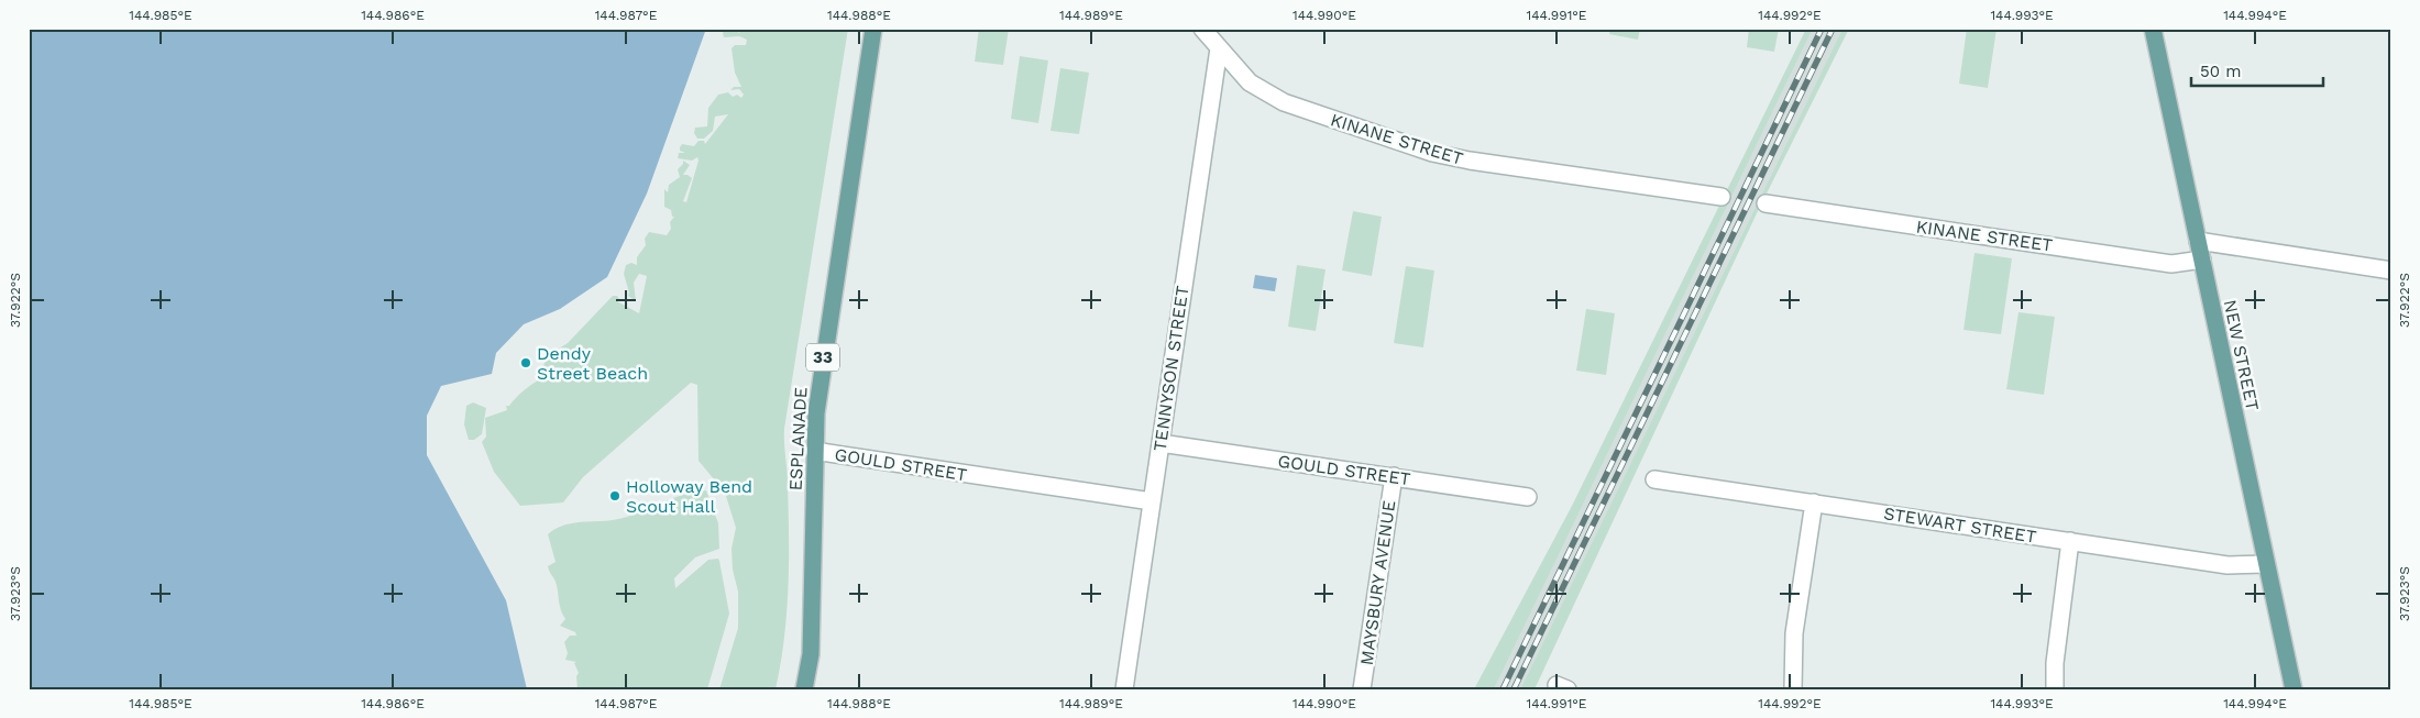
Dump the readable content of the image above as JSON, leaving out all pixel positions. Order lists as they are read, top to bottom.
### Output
{
  "streets": {
    "main road": ["NEW STREET", "33", "ESPLANADE"],
    "street": [
      "KINANE STREET",
      "TENNYSON STREET",
      "GOULD STREET",
      "STEWART STREET",
      "MAYSBURY AVENUE"
    ]
  },
  "crossings": [
    ["KINANE STREET", "NEW STREET"],
    ["KINANE STREET", "TENNYSON STREET"],
    ["NEW STREET", "STEWART STREET"],
    ["TENNYSON STREET", "GOULD STREET"],
    ["ESPLANADE", "GOULD STREET"],
    ["GOULD STREET", "MAYSBURY AVENUE"]
  ],
  "places": ["Dendy Street Beach", "Holloway Bend Scout Hall"],
  "scale_bar": "50 m",
  "coordinates": [
    "144.985°E",
    "144.986°E",
    "144.987°E",
    "144.988°E",
    "144.989°E",
    "144.990°E",
    "144.991°E",
    "144.992°E",
    "144.993°E",
    "144.994°E",
    "37.922°S",
    "37.923°S"
  ]
}
